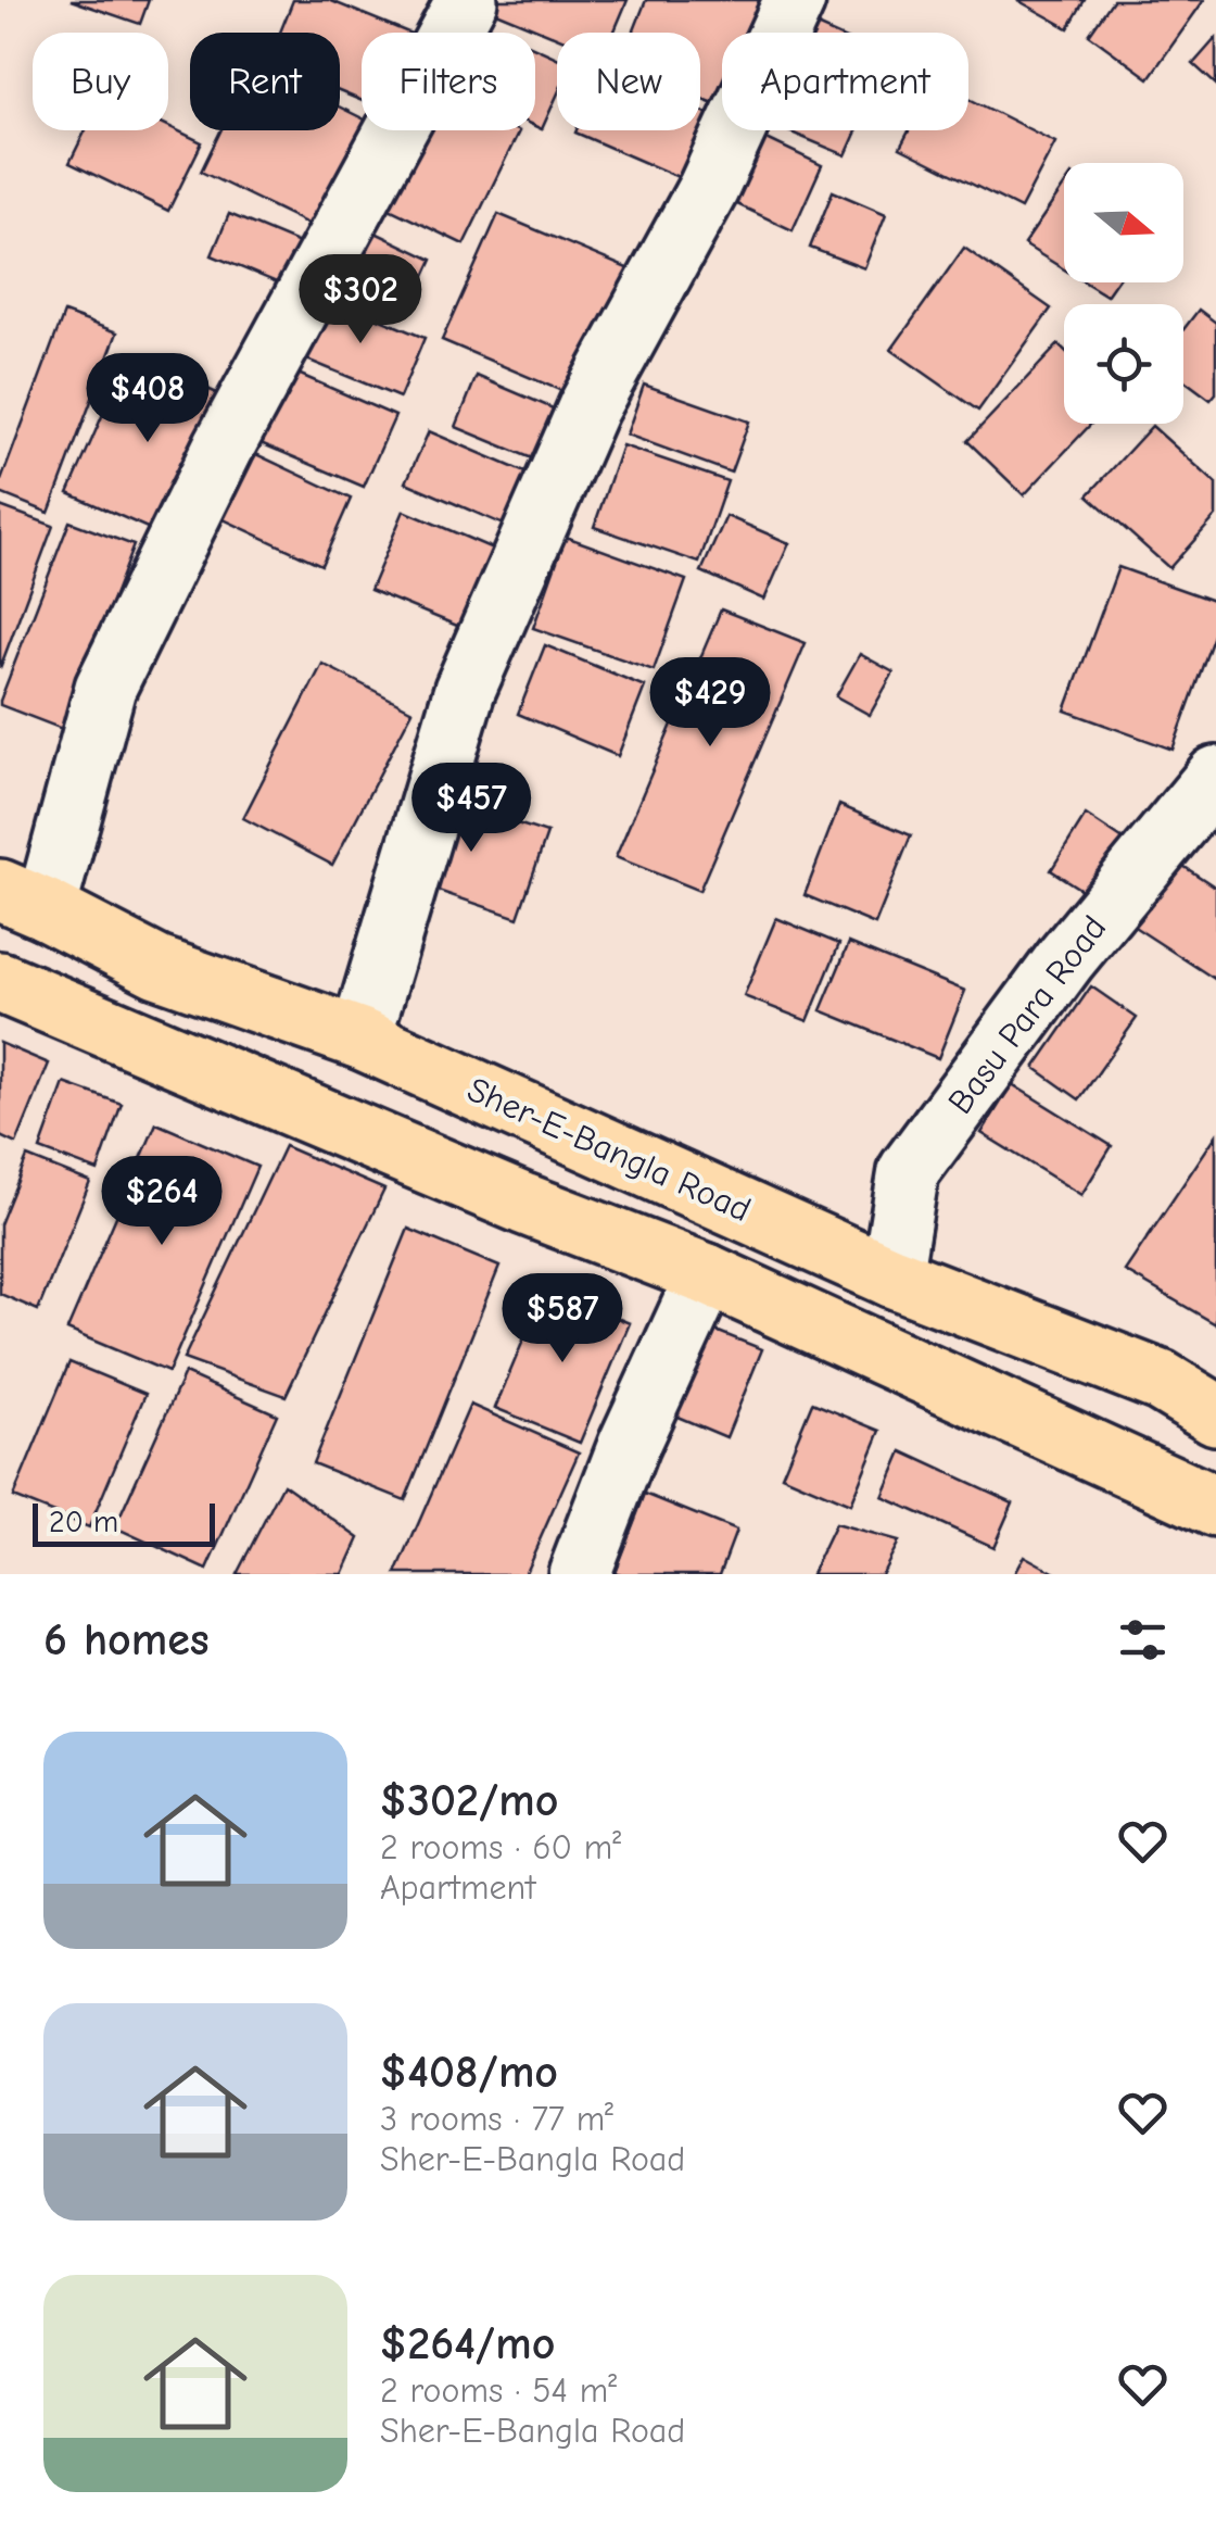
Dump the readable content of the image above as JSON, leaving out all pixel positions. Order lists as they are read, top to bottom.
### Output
{
  "streets": {
    "highway": ["Sher-E-Bangla Road"],
    "street": ["Basu Para Road"]
  },
  "crossings": [
    ["Basu Para Road", "Sher-E-Bangla Road"]
  ],
  "scale_bar": "20 m",
  "north": "right",
  "page": {
    "chip": [
      "Buy",
      "Rent",
      "Filters",
      "New",
      "Apartment"
    ],
    "price": [
      "$302",
      "$408",
      "$429",
      "$457",
      "$264",
      "$587"
    ],
    "scale": "20 m",
    "heading": "6 homes",
    "list": [
      {
        "name": "$302/mo",
        "note": "2 rooms · 60 m² · Apartment"
      },
      {
        "name": "$408/mo",
        "note": "3 rooms · 77 m² · Sher-E-Bangla Road"
      },
      {
        "name": "$264/mo",
        "note": "2 rooms · 54 m² · Sher-E-Bangla Road"
      }
    ]
  }
}
